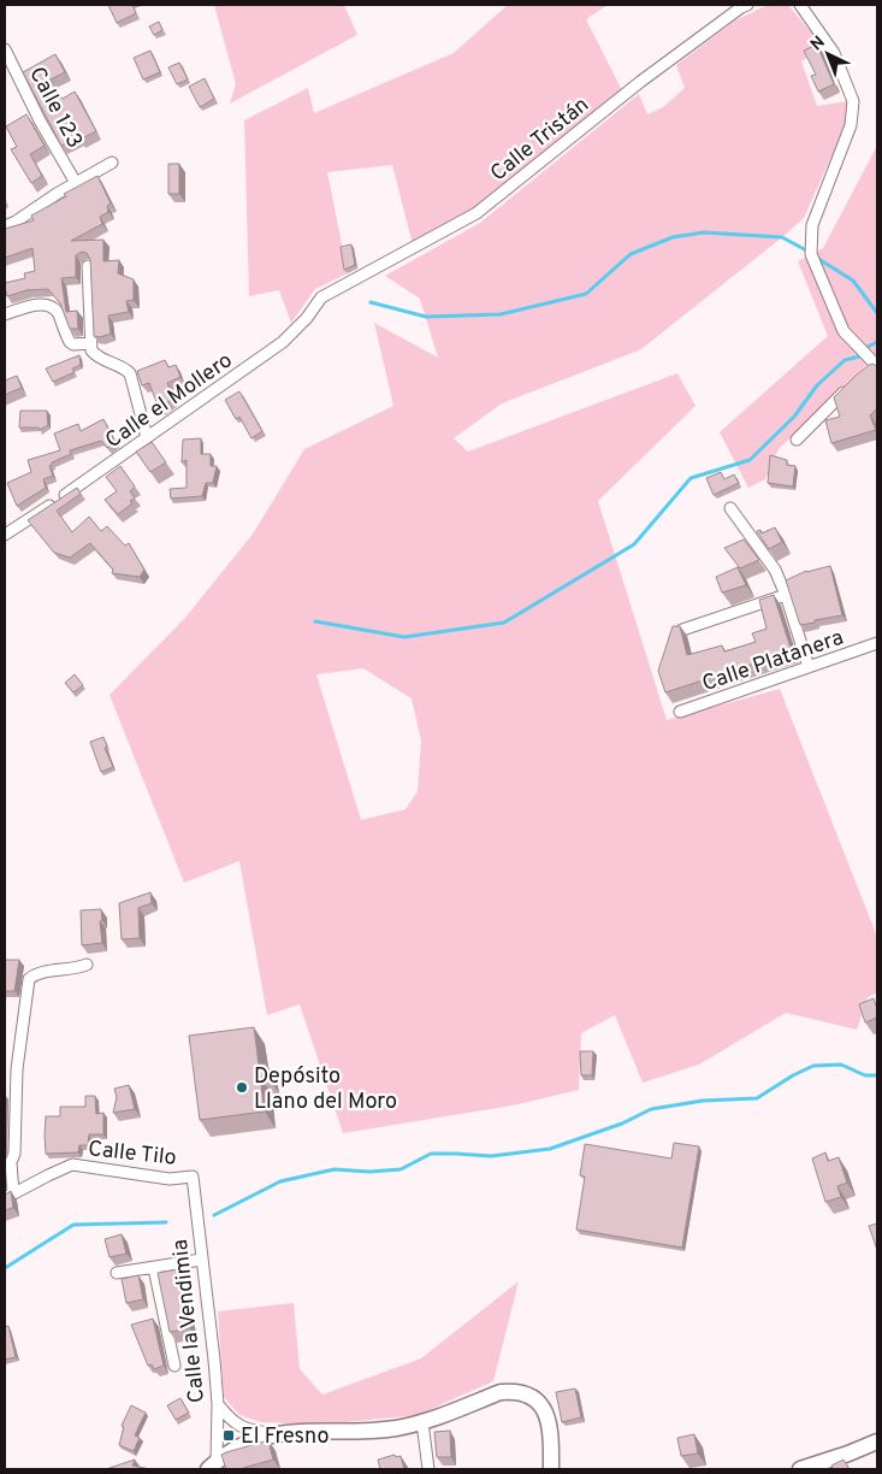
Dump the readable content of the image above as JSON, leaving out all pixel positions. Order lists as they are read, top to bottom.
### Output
{
  "streets": {
    "street": [
      "Calle 123",
      "Calle Tristán",
      "Calle el Mollero",
      "Calle Platanera",
      "Calle Tilo",
      "Calle la Vendimia"
    ]
  },
  "crossings": [
    ["Calle Tristán", "Calle el Mollero"],
    ["Calle Tilo", "Calle la Vendimia"]
  ],
  "places": {
    "other": ["Depósito Llano del Moro"],
    "transit": ["El Fresno"]
  },
  "north": "top left"
}
